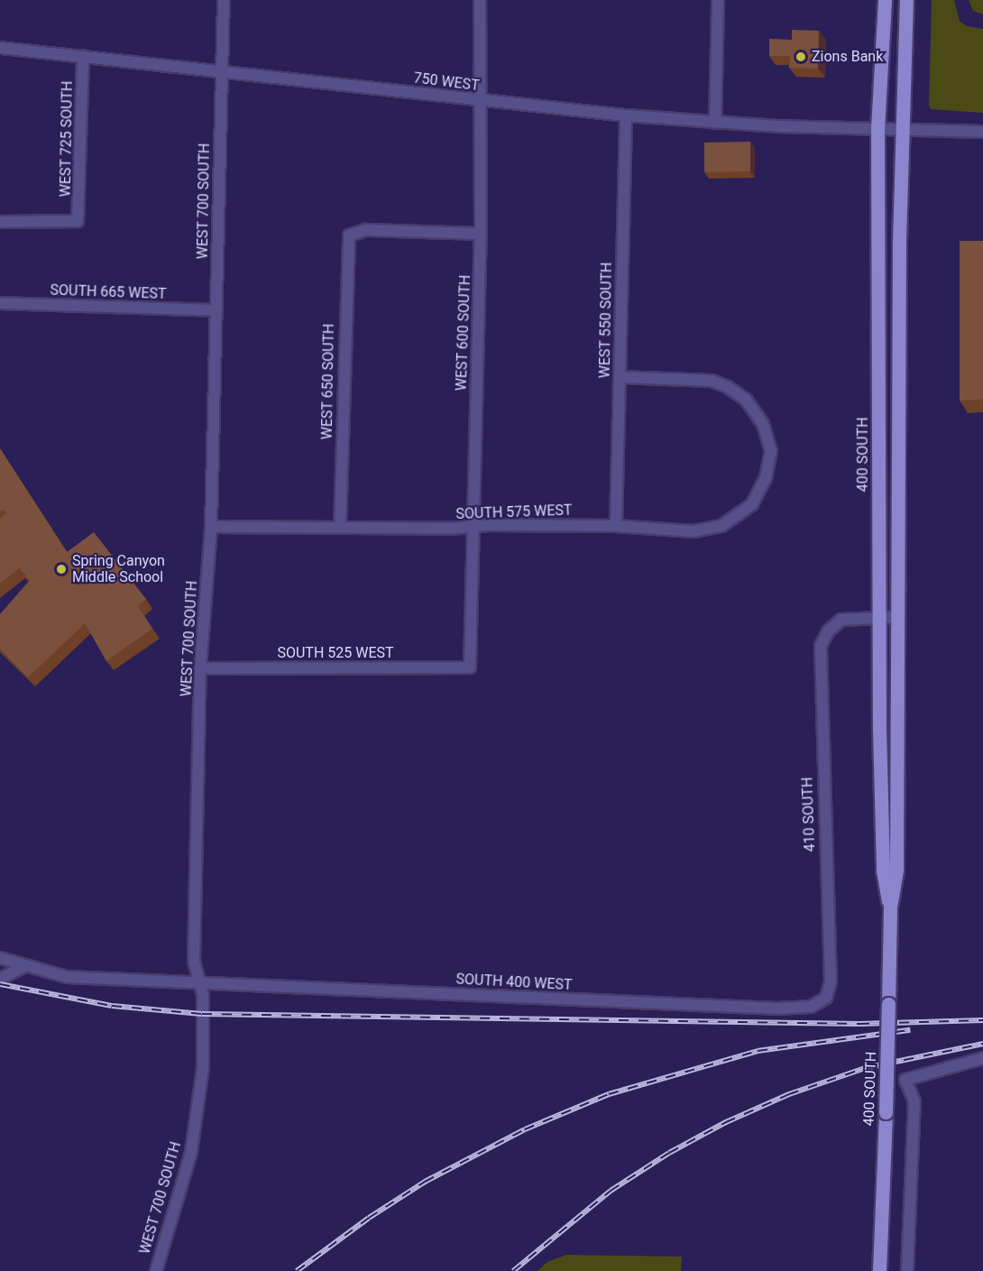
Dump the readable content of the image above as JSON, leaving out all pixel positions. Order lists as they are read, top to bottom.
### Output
{
  "streets": {
    "main road": ["400 SOUTH"],
    "street": [
      "750 WEST",
      "WEST 725 SOUTH",
      "WEST 700 SOUTH",
      "SOUTH 665 WEST",
      "WEST 550 SOUTH",
      "WEST 600 SOUTH",
      "WEST 650 SOUTH",
      "SOUTH 575 WEST",
      "SOUTH 525 WEST",
      "410 SOUTH",
      "SOUTH 400 WEST"
    ]
  },
  "crossings": [
    ["750 WEST", "WEST 725 SOUTH"],
    ["750 WEST", "WEST 700 SOUTH"],
    ["750 WEST", "WEST 550 SOUTH"],
    ["750 WEST", "WEST 600 SOUTH"],
    ["750 WEST", "400 SOUTH"],
    ["WEST 700 SOUTH", "SOUTH 665 WEST"],
    ["WEST 700 SOUTH", "SOUTH 575 WEST"],
    ["WEST 700 SOUTH", "SOUTH 525 WEST"],
    ["WEST 700 SOUTH", "SOUTH 400 WEST"],
    ["WEST 550 SOUTH", "SOUTH 575 WEST"],
    ["WEST 600 SOUTH", "WEST 650 SOUTH"],
    ["WEST 600 SOUTH", "SOUTH 575 WEST"],
    ["WEST 600 SOUTH", "SOUTH 525 WEST"],
    ["WEST 650 SOUTH", "SOUTH 575 WEST"],
    ["400 SOUTH", "410 SOUTH"],
    ["410 SOUTH", "SOUTH 400 WEST"]
  ],
  "places": ["Zions Bank", "Spring Canyon Middle School"]
}
